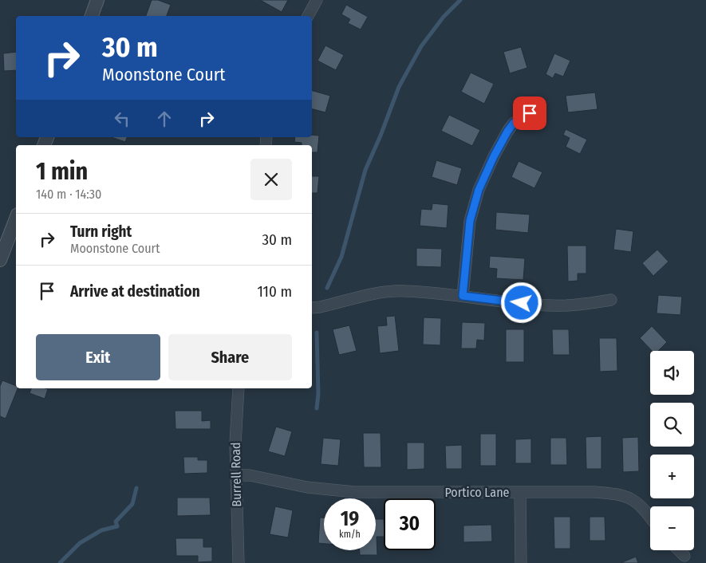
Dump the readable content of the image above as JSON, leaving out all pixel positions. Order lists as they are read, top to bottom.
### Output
{
  "streets": {
    "street": ["Burrell Road", "Portico Lane"]
  },
  "crossings": [
    ["Burrell Road", "Portico Lane"]
  ],
  "page": {
    "turn": ["30 m", "Moonstone Court"],
    "heading": ["1 min", "140 m · 14:30"],
    "list": [
      {
        "name": "Turn right",
        "note": "Moonstone Court",
        "value": "30 m"
      },
      {
        "name": "Arrive at destination",
        "value": "110 m"
      }
    ],
    "buttons": ["Exit", "Share"],
    "map_buttons": ["+", "−"],
    "speed": "19 km/h",
    "limit": "30"
  }
}
